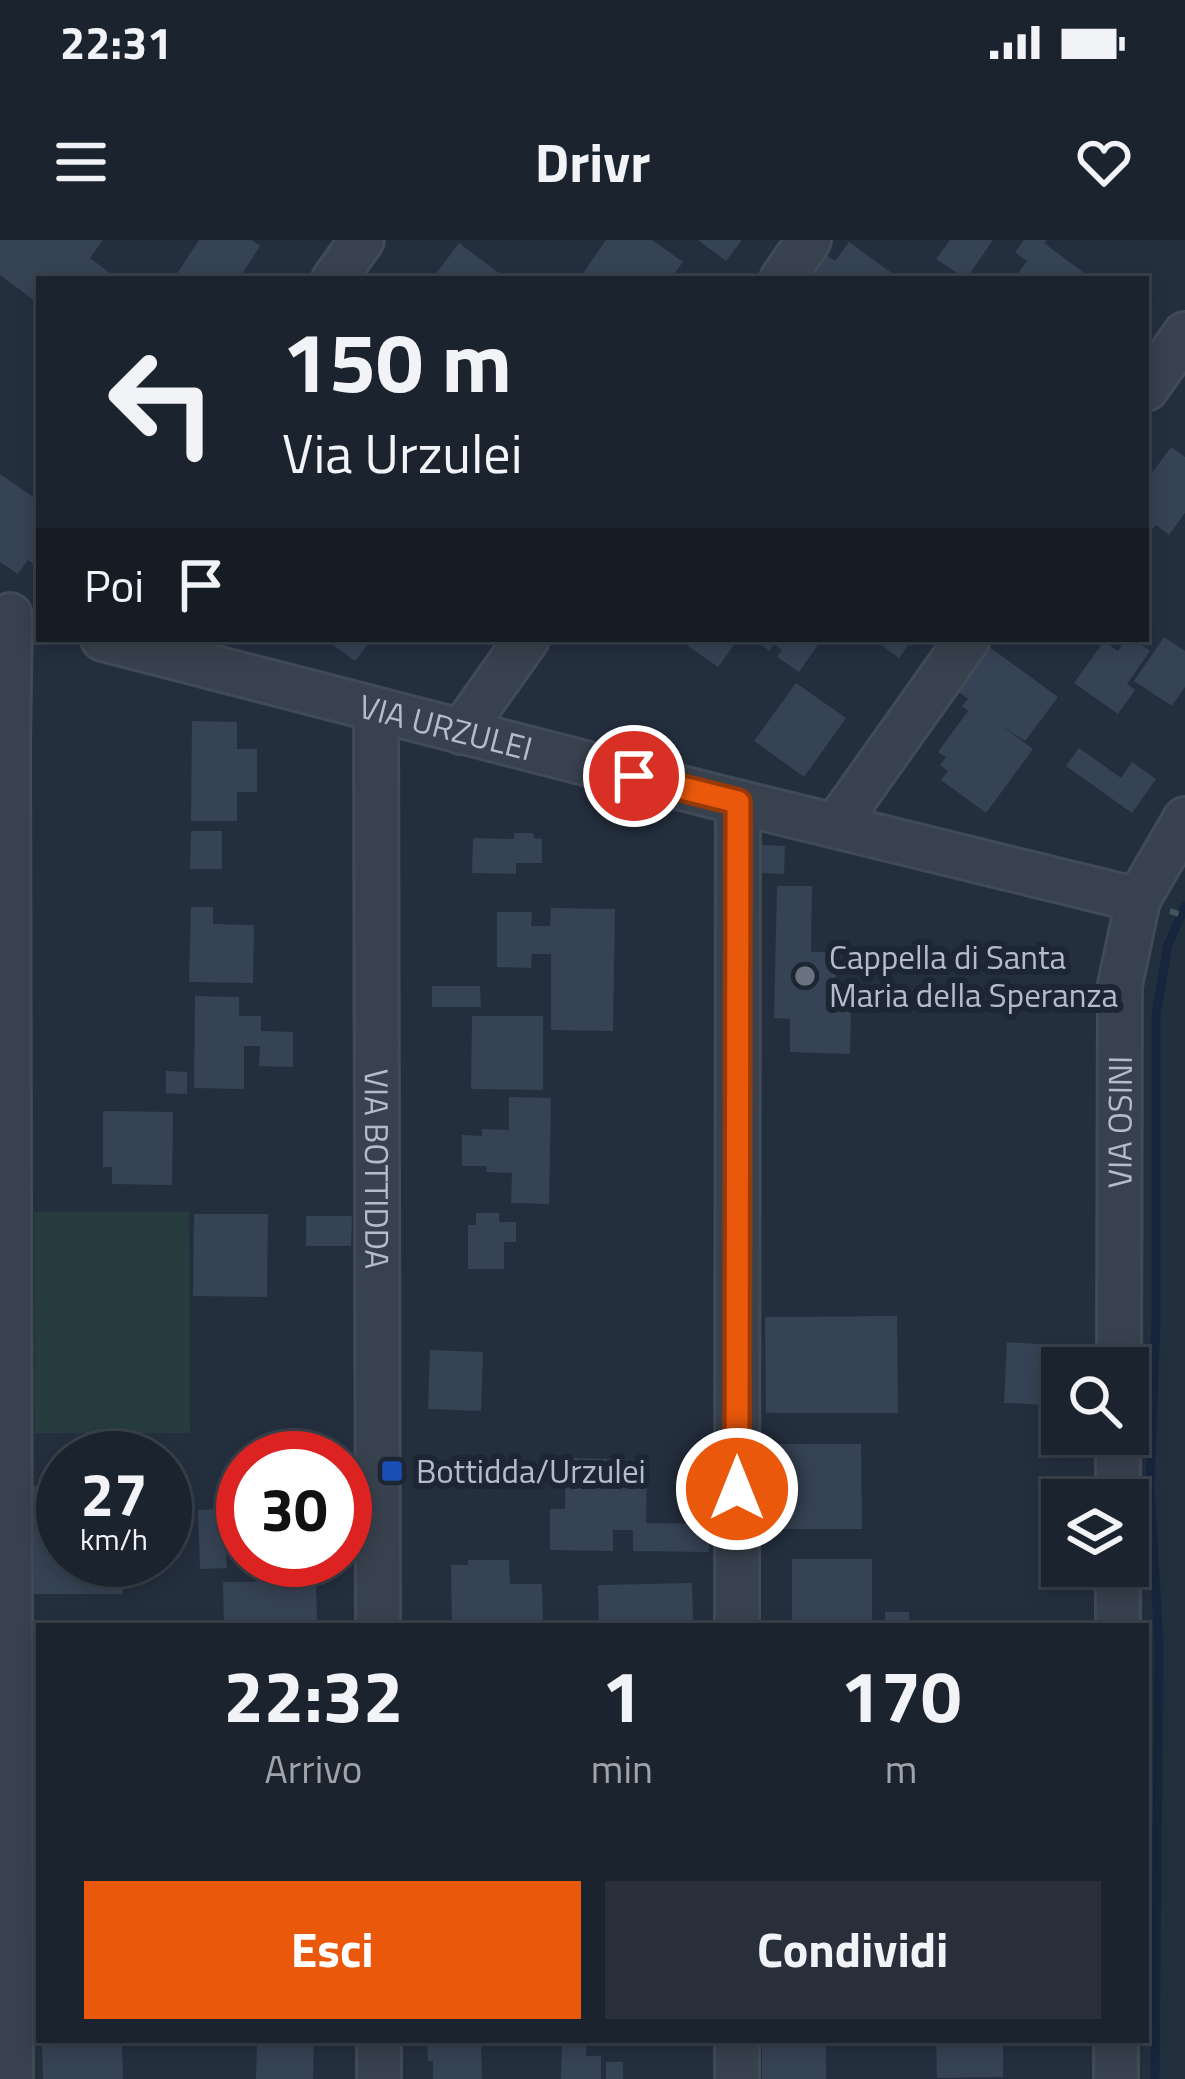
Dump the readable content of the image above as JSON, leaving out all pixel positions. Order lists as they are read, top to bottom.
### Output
{
  "streets": {
    "street": ["VIA URZULEI", "VIA OSINI", "VIA BOTTIDDA"]
  },
  "crossings": [
    ["VIA URZULEI", "VIA OSINI"],
    ["VIA URZULEI", "VIA BOTTIDDA"]
  ],
  "places": {
    "other": ["Cappella di Santa Maria della Speranza"],
    "transit": ["Bottidda/Urzulei"]
  },
  "page": {
    "status": "22:31",
    "header": "Drivr",
    "turn": ["150 m", "Via Urzulei"],
    "then": "Poi",
    "speed": "27 km/h",
    "limit": "30",
    "eta": [
      "22:32",
      "Arrivo",
      "1",
      "min",
      "170",
      "m"
    ],
    "buttons": ["Esci", "Condividi"]
  }
}
